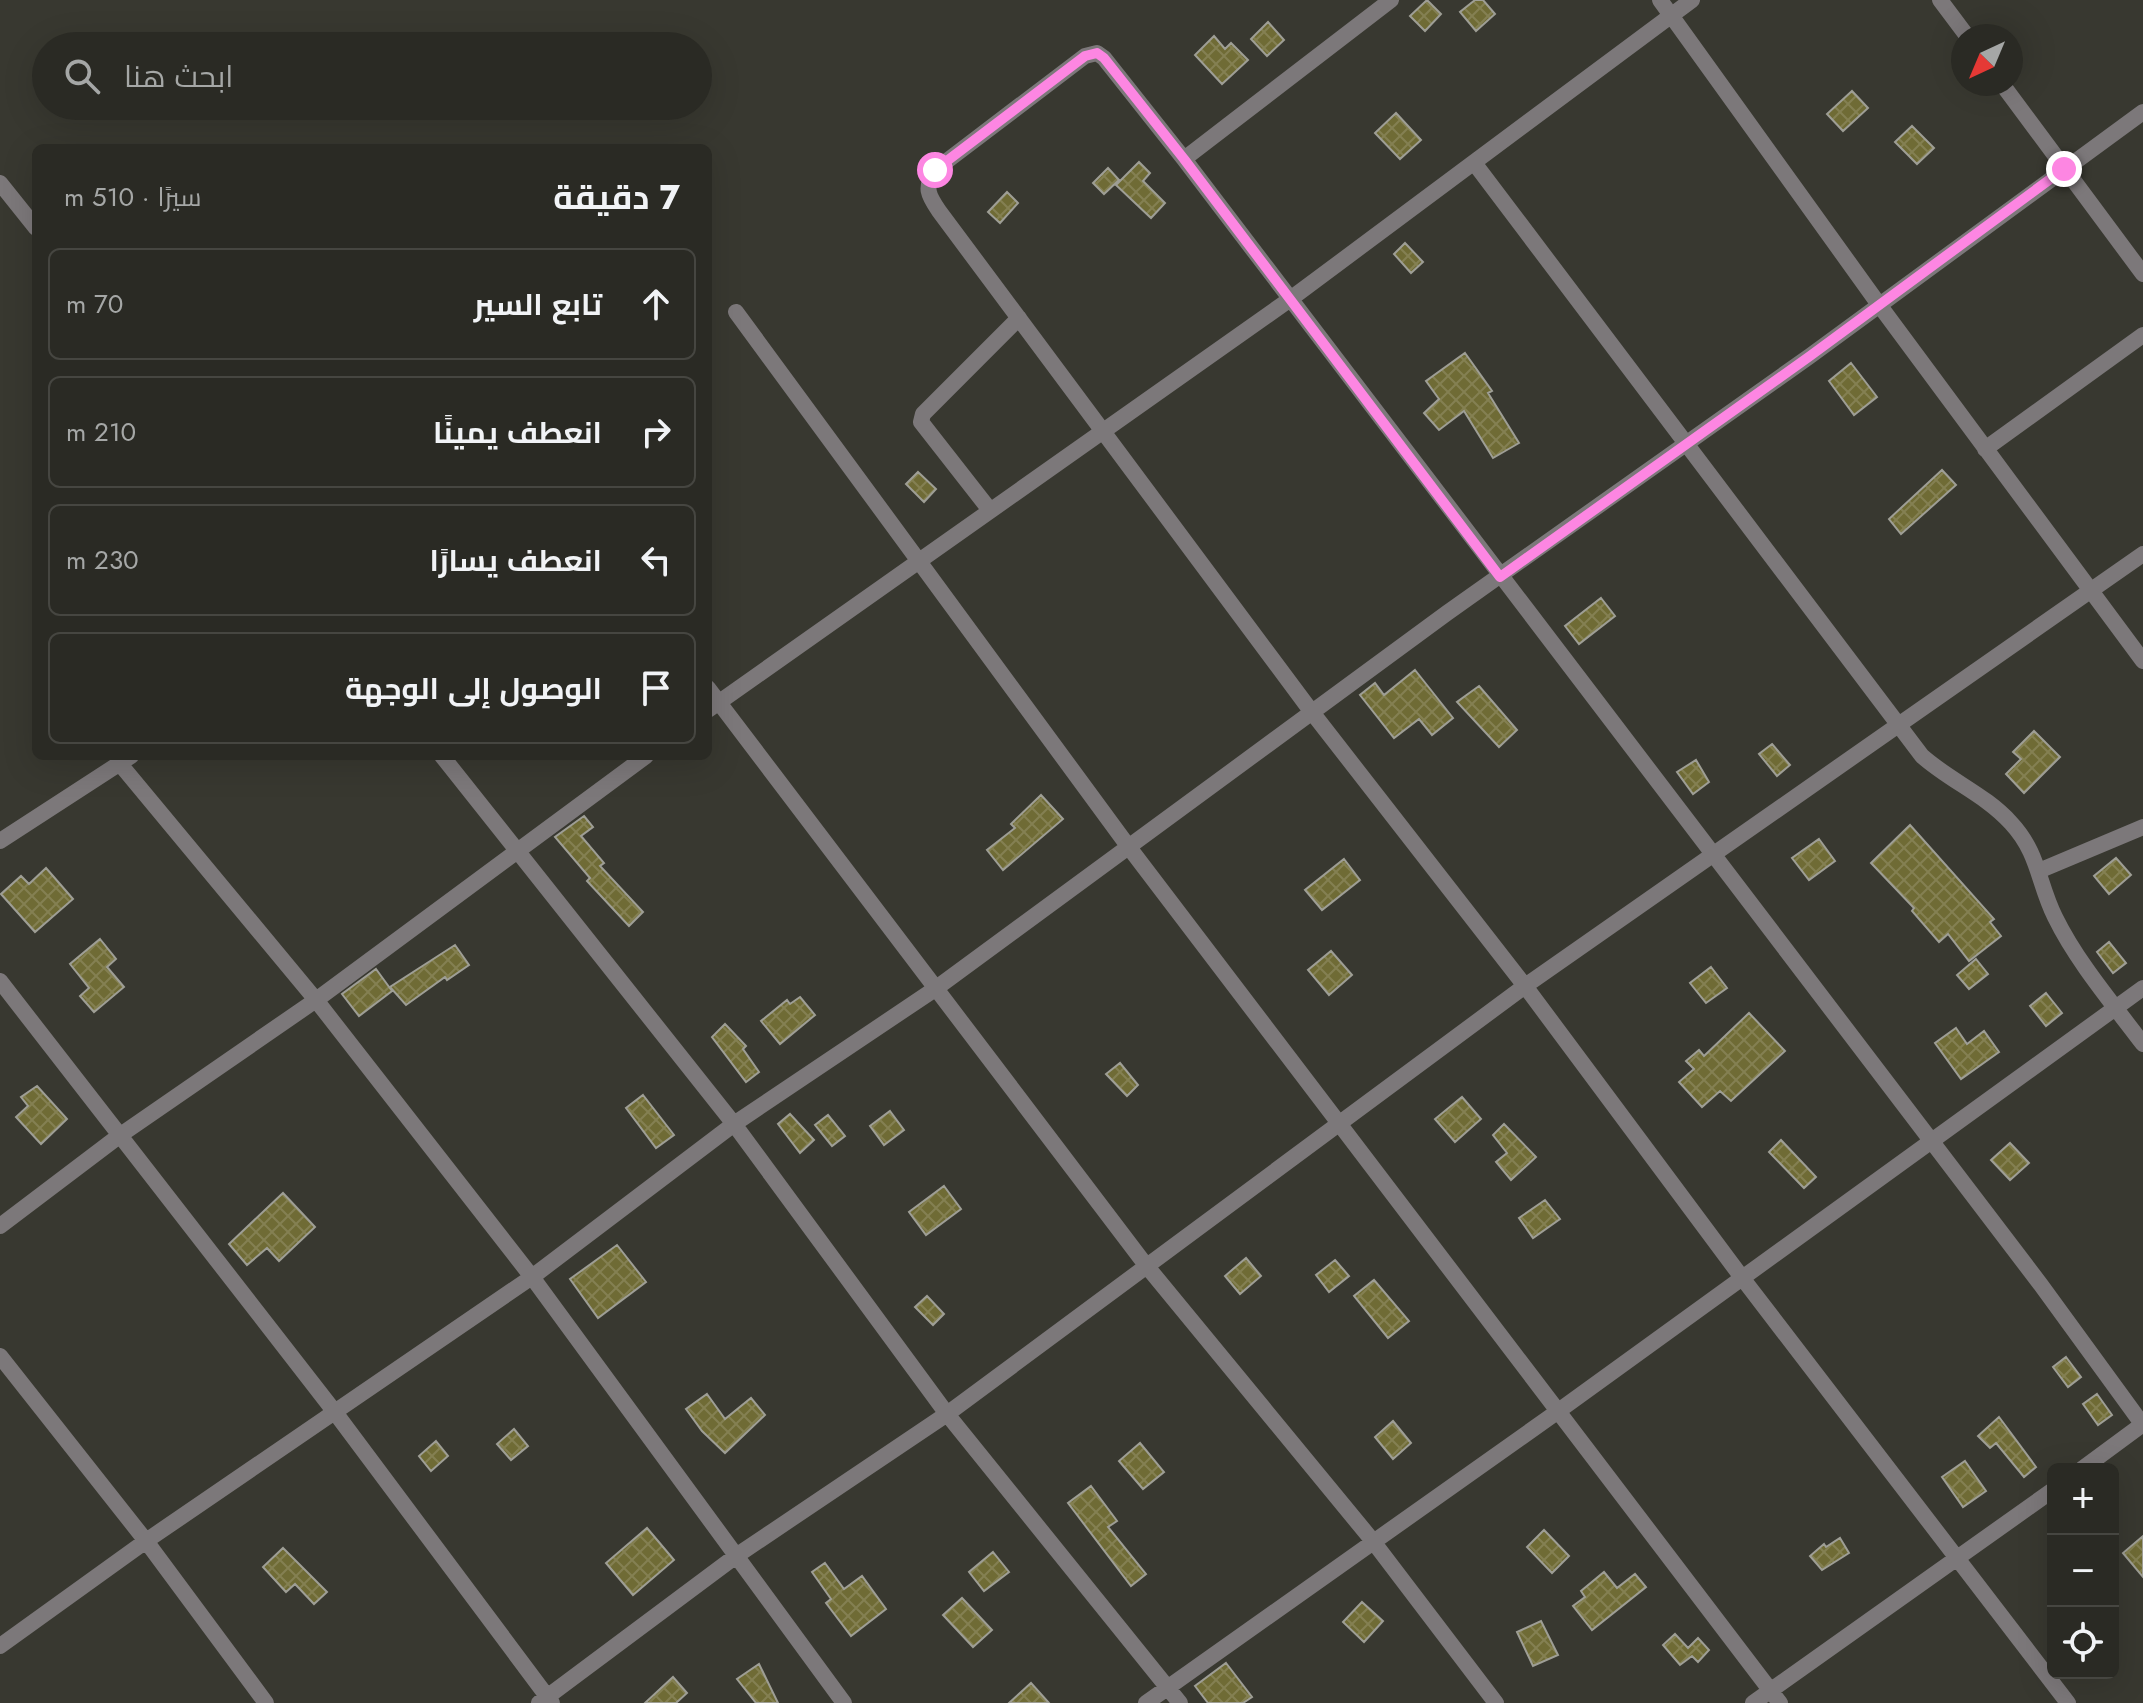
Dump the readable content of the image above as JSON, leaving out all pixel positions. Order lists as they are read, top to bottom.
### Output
{
  "north": "bottom left",
  "page": {
    "search": "ابحث هنا",
    "heading": ["7 دقيقة", "سيرًا · 510 m"],
    "list": [
      ["تابع السير", "70 m"],
      ["انعطف يمينًا", "210 m"],
      ["انعطف يسارًا", "230 m"],
      "الوصول إلى الوجهة"
    ],
    "map_buttons": ["+", "−"]
  }
}
